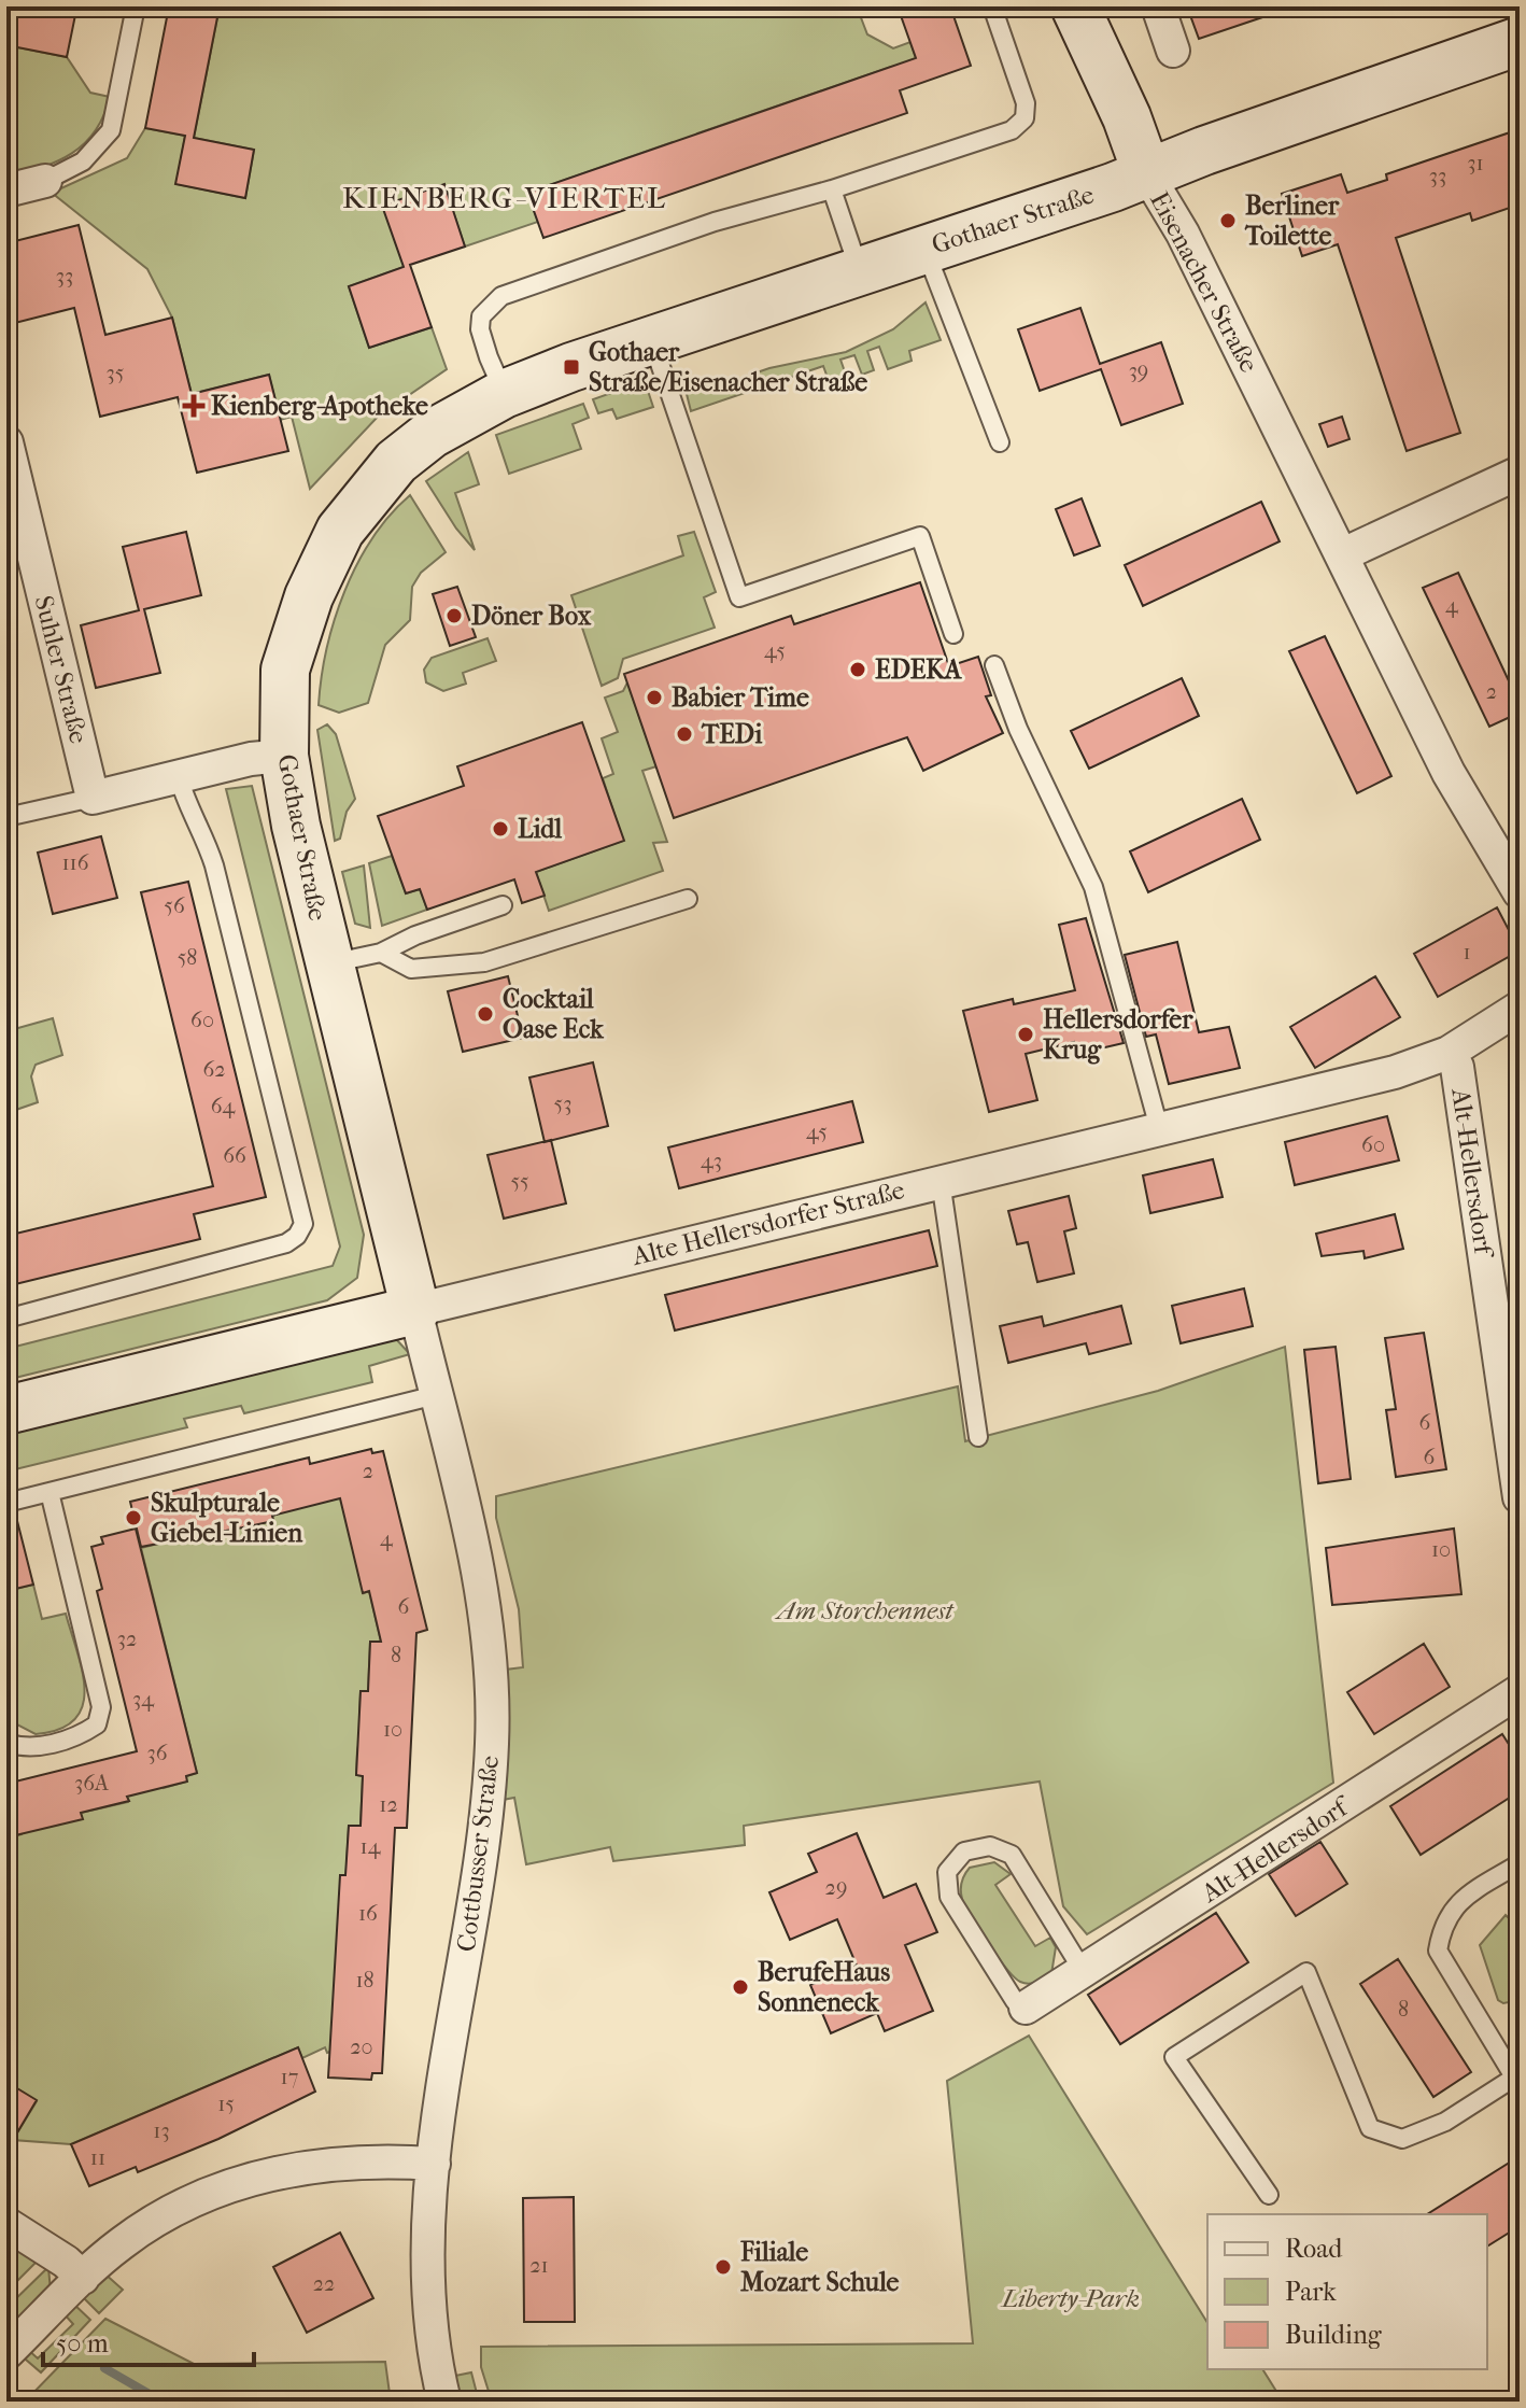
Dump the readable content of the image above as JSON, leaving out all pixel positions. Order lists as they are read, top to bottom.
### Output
{
  "streets": {
    "street": [
      "Gothaer Straße",
      "Eisenacher Straße",
      "Suhler Straße",
      "Alt-Hellersdorf",
      "Alte Hellersdorfer Straße",
      "Cottbusser Straße"
    ]
  },
  "crossings": [
    ["Gothaer Straße", "Eisenacher Straße"],
    ["Gothaer Straße", "Alte Hellersdorfer Straße"],
    ["Gothaer Straße", "Cottbusser Straße"],
    ["Alt-Hellersdorf", "Alte Hellersdorfer Straße"],
    ["Alte Hellersdorfer Straße", "Cottbusser Straße"]
  ],
  "districts": ["KIENBERG-VIERTEL"],
  "parks": ["Am Storchennest", "Liberty-Park"],
  "places": {
    "other": [
      "Berliner Toilette",
      "Döner Box",
      "EDEKA",
      "Babier Time",
      "TEDi",
      "Lidl",
      "Cocktail Oase Eck",
      "Hellersdorfer Krug",
      "Skulpturale Giebel-Linien",
      "BerufeHaus Sonneneck",
      "Filiale Mozart Schule"
    ],
    "transit": ["Gothaer Straße/Eisenacher Straße"],
    "health": ["Kienberg-Apotheke"]
  },
  "house_numbers": [
    "31",
    "33",
    "33",
    "39",
    "35",
    "4",
    "45",
    "2",
    "116",
    "56",
    "1",
    "58",
    "60",
    "62",
    "53",
    "64",
    "45",
    "60",
    "66",
    "43",
    "55",
    "6",
    "6",
    "2",
    "4",
    "10",
    "6",
    "32",
    "8",
    "34",
    "10",
    "36",
    "36A",
    "12",
    "14",
    "29",
    "16",
    "18",
    "8",
    "20",
    "17",
    "15",
    "13",
    "11",
    "21",
    "22"
  ],
  "legend": ["Road", "Park", "Building"],
  "scale_bar": "50 m"
}
